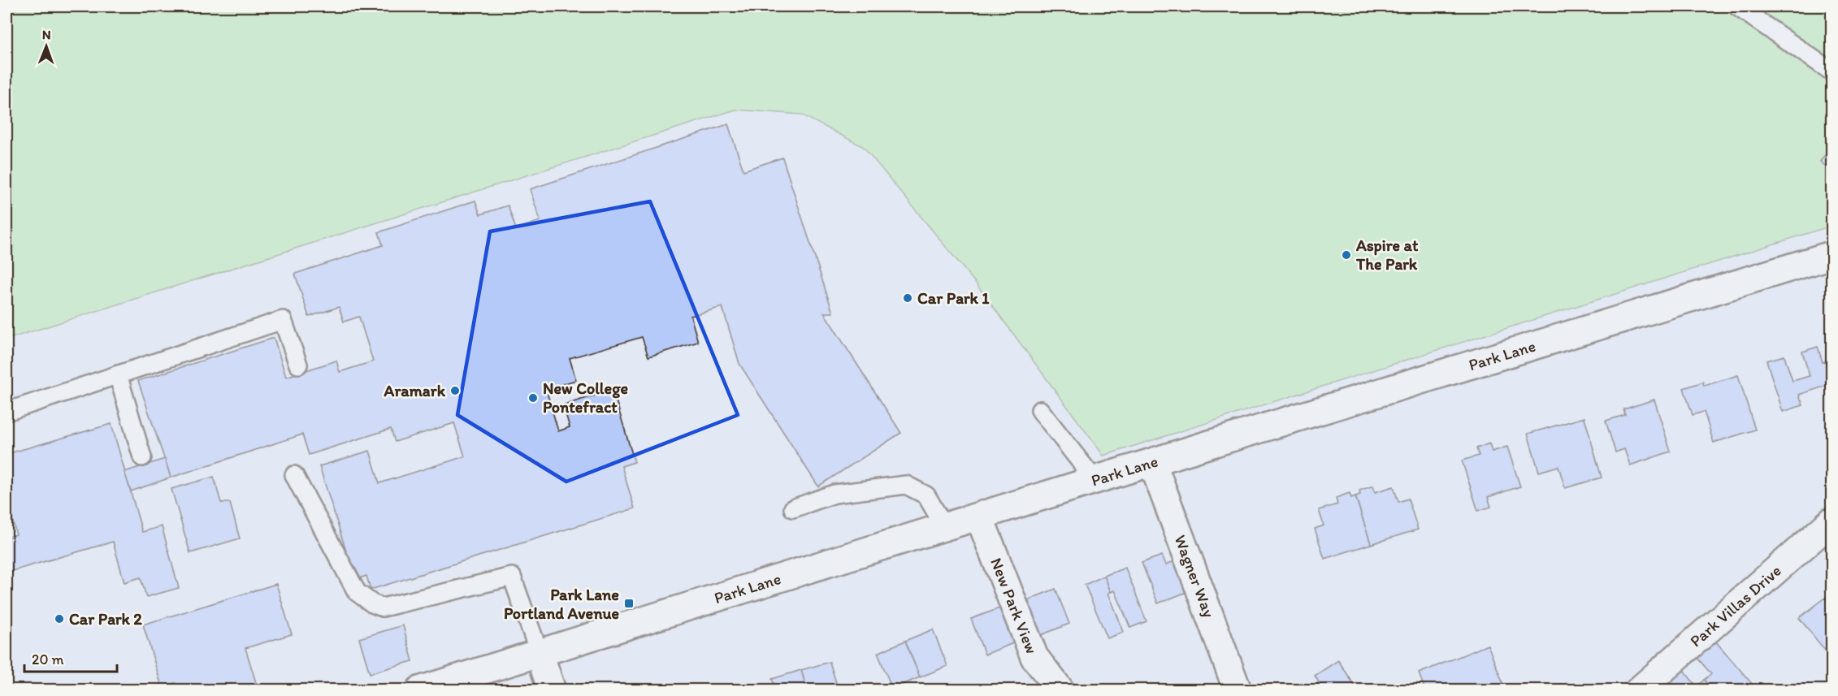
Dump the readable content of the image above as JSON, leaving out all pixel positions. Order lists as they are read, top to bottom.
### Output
{
  "streets": {
    "main road": [
      "Park Lane",
      "Wagner Way",
      "New Park View",
      "Park Villas Drive"
    ]
  },
  "crossings": [
    ["Park Lane", "Wagner Way"],
    ["Park Lane", "New Park View"]
  ],
  "places": {
    "other": [
      "Aspire at The Park",
      "Car Park 1",
      "Aramark",
      "New College Pontefract",
      "Car Park 2"
    ],
    "transit": ["Park Lane Portland Avenue"]
  },
  "scale_bar": "20 m",
  "north": "top"
}
